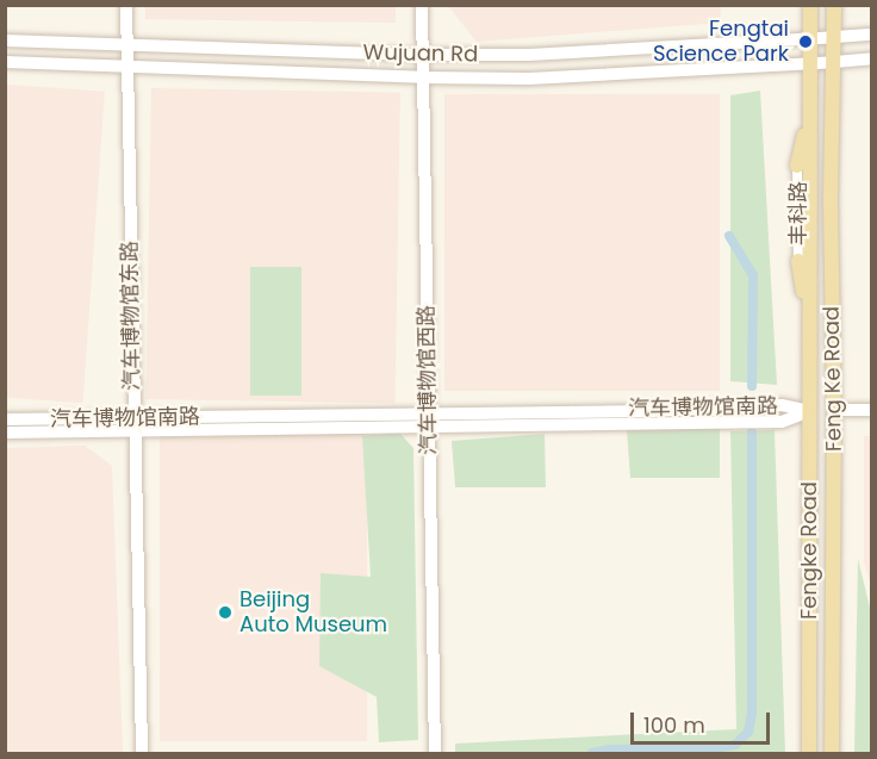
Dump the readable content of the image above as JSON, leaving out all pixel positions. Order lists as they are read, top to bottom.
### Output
{
  "streets": {
    "main road": ["Feng Ke Road", "Fengke Road"],
    "street": [
      "Wujuan Rd",
      "丰科路",
      "汽车博物馆东路",
      "汽车博物馆西路",
      "汽车博物馆南路"
    ]
  },
  "crossings": [
    ["Wujuan Rd", "汽车博物馆东路"],
    ["Wujuan Rd", "Feng Ke Road"],
    ["Wujuan Rd", "汽车博物馆西路"],
    ["Wujuan Rd", "Fengke Road"],
    ["汽车博物馆东路", "汽车博物馆南路"],
    ["汽车博物馆西路", "汽车博物馆南路"],
    ["汽车博物馆南路", "Fengke Road"]
  ],
  "places": ["Fengtai Science Park", "Beijing Auto Museum"],
  "scale_bar": "100 m"
}
